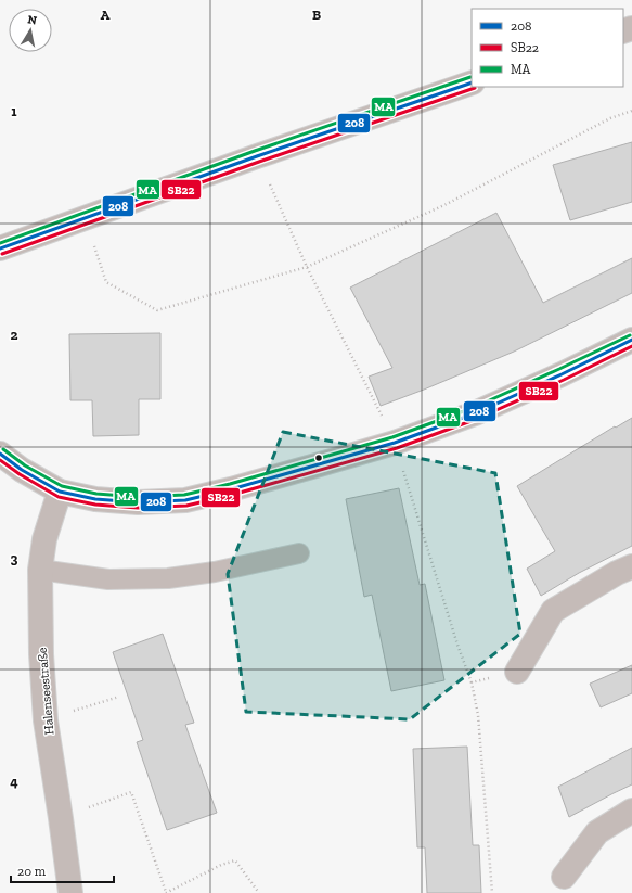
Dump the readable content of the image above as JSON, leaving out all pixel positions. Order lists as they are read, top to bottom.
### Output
{
  "streets": {
    "street": ["Halenseestraße"]
  },
  "lines": ["transit line MA", "transit line 208", "transit line SB22"],
  "legend": ["208", "SB22", "MA"],
  "scale_bar": "20 m",
  "north": "top",
  "grid": {
    "columns": ["A", "B"],
    "rows": [
      "1",
      "2",
      "3",
      "4"
    ]
  }
}
